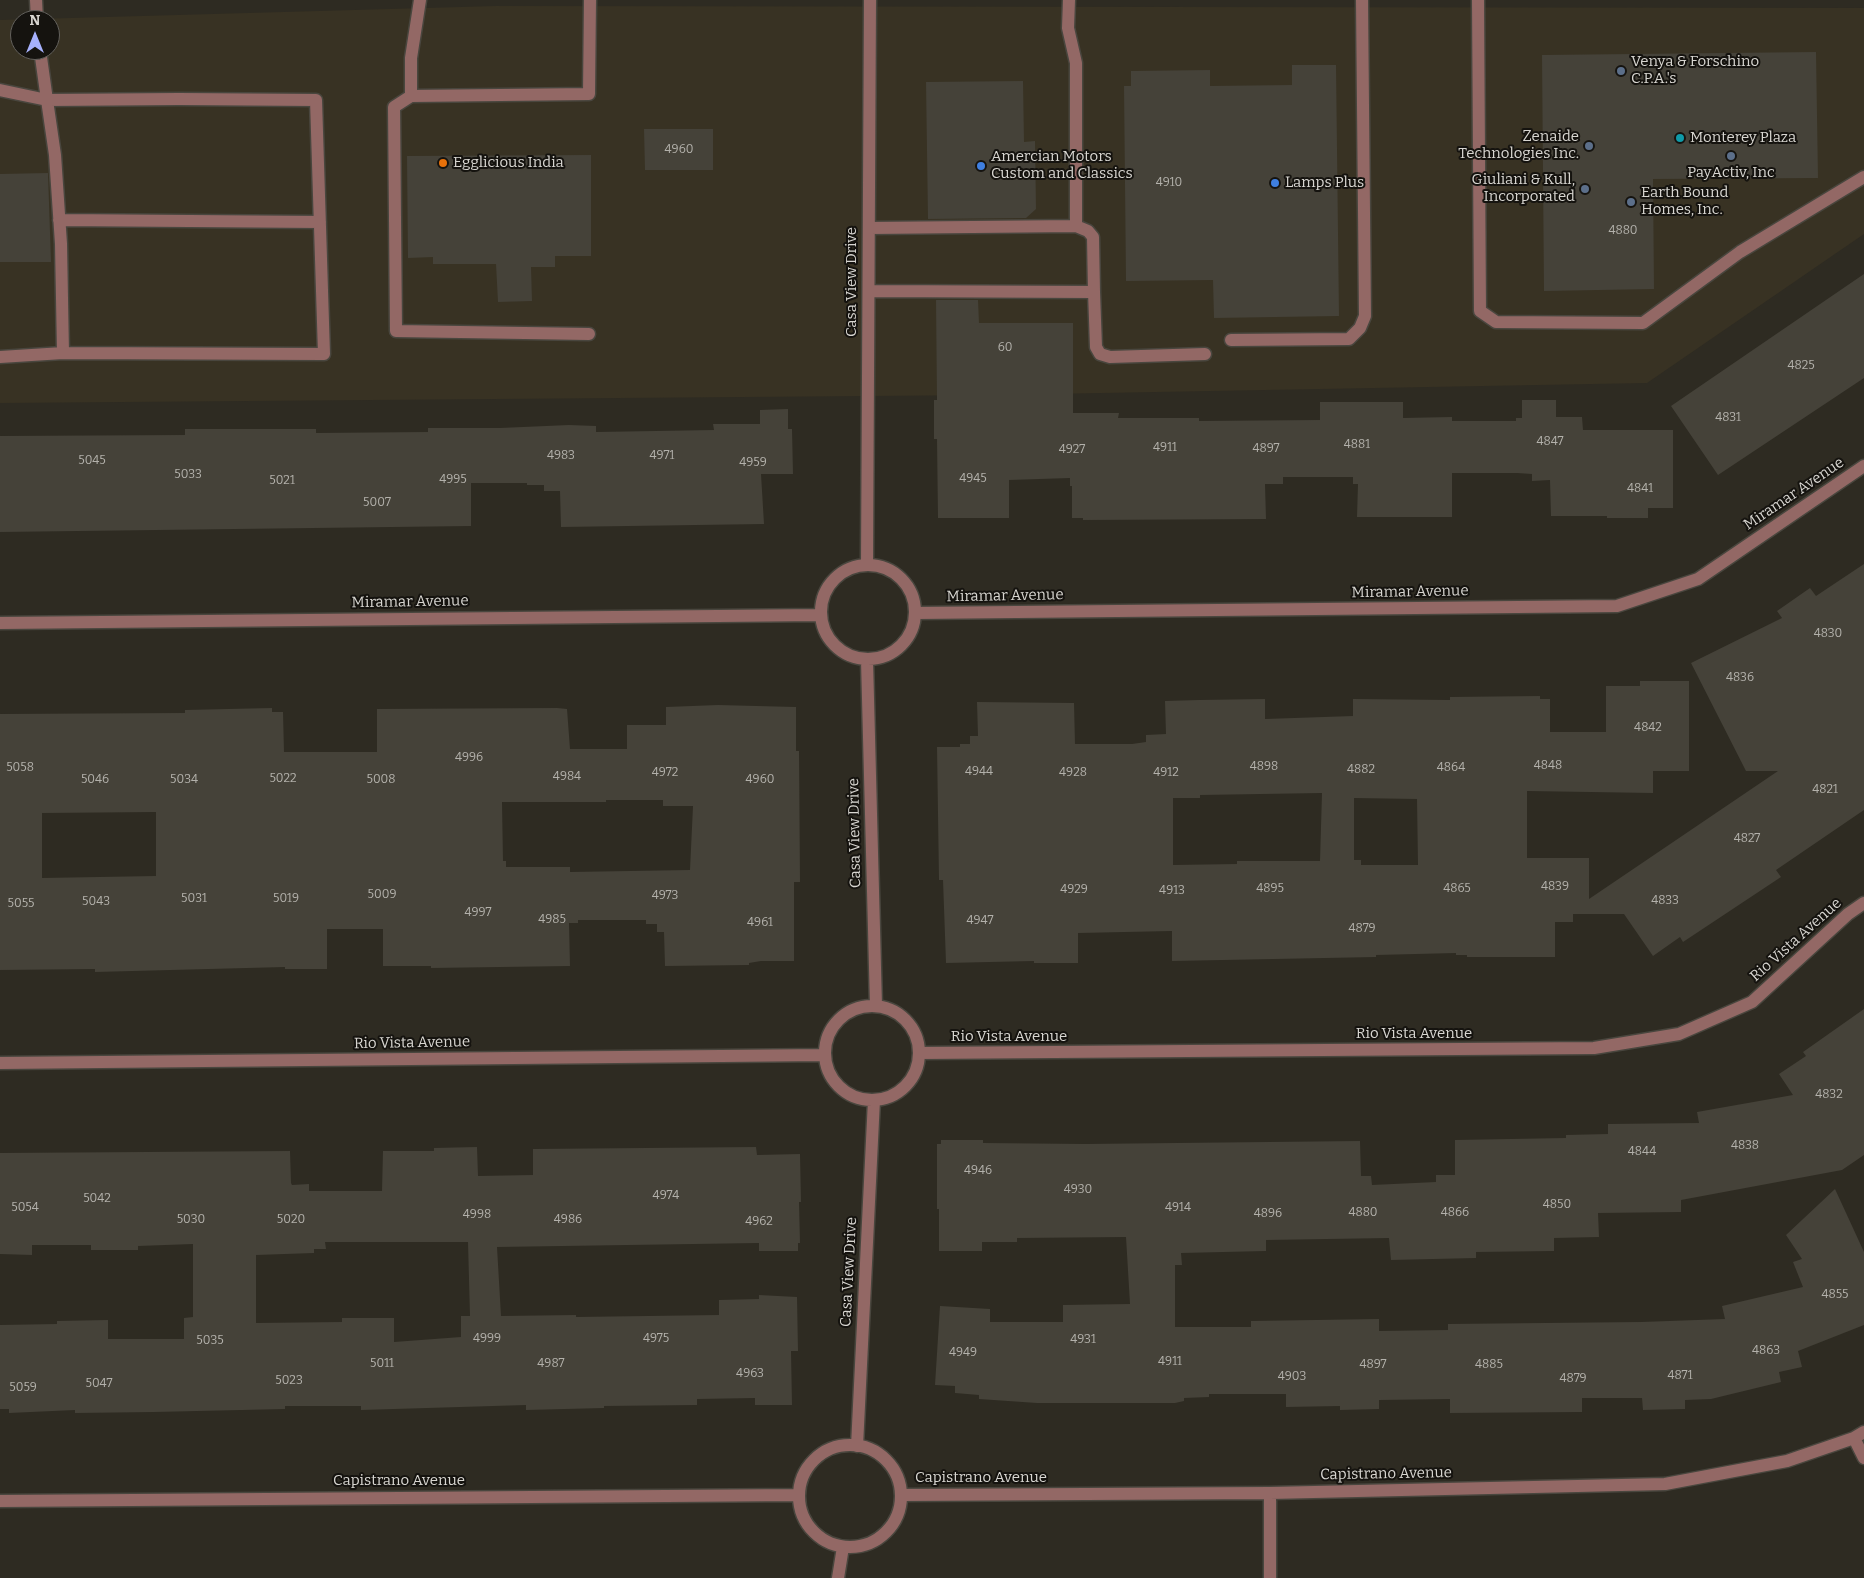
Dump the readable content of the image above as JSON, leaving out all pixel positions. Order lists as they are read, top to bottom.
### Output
{
  "streets": {
    "street": [
      "Casa View Drive",
      "Miramar Avenue",
      "Rio Vista Avenue",
      "Capistrano Avenue"
    ]
  },
  "crossings": [
    ["Casa View Drive", "Miramar Avenue"],
    ["Casa View Drive", "Rio Vista Avenue"],
    ["Casa View Drive", "Capistrano Avenue"]
  ],
  "places": [
    "Venya & Forschino C.P.A.'s",
    "Monterey Plaza",
    "Zenaide Technologies Inc.",
    "PayActiv, Inc",
    "Egglicious India",
    "Amercian Motors Custom and Classics",
    "Lamps Plus",
    "Giuliani & Kull, Incorporated",
    "Earth Bound Homes, Inc."
  ],
  "house_numbers": [
    "4960",
    "4910",
    "4880",
    "60",
    "4825",
    "4831",
    "4847",
    "4881",
    "4911",
    "4897",
    "4927",
    "4983",
    "4971",
    "5045",
    "4959",
    "5033",
    "4945",
    "4995",
    "5021",
    "4841",
    "5007",
    "4830",
    "4836",
    "4842",
    "4996",
    "4848",
    "4898",
    "5058",
    "4864",
    "4882",
    "4944",
    "4972",
    "4928",
    "4912",
    "4984",
    "5022",
    "5046",
    "5034",
    "5008",
    "4960",
    "4821",
    "4827",
    "4839",
    "4895",
    "4865",
    "4929",
    "4913",
    "5009",
    "4973",
    "5031",
    "5019",
    "4833",
    "5043",
    "5055",
    "4997",
    "4985",
    "4947",
    "4961",
    "4879",
    "4832",
    "4838",
    "4844",
    "4946",
    "4930",
    "4974",
    "5042",
    "4850",
    "5054",
    "4914",
    "4880",
    "4866",
    "4896",
    "4998",
    "5030",
    "5020",
    "4986",
    "4962",
    "4855",
    "4999",
    "4975",
    "4931",
    "5035",
    "4863",
    "4949",
    "4911",
    "5011",
    "4987",
    "4897",
    "4885",
    "4963",
    "4871",
    "4903",
    "4879",
    "5023",
    "5047",
    "5059"
  ],
  "north": "top"
}
